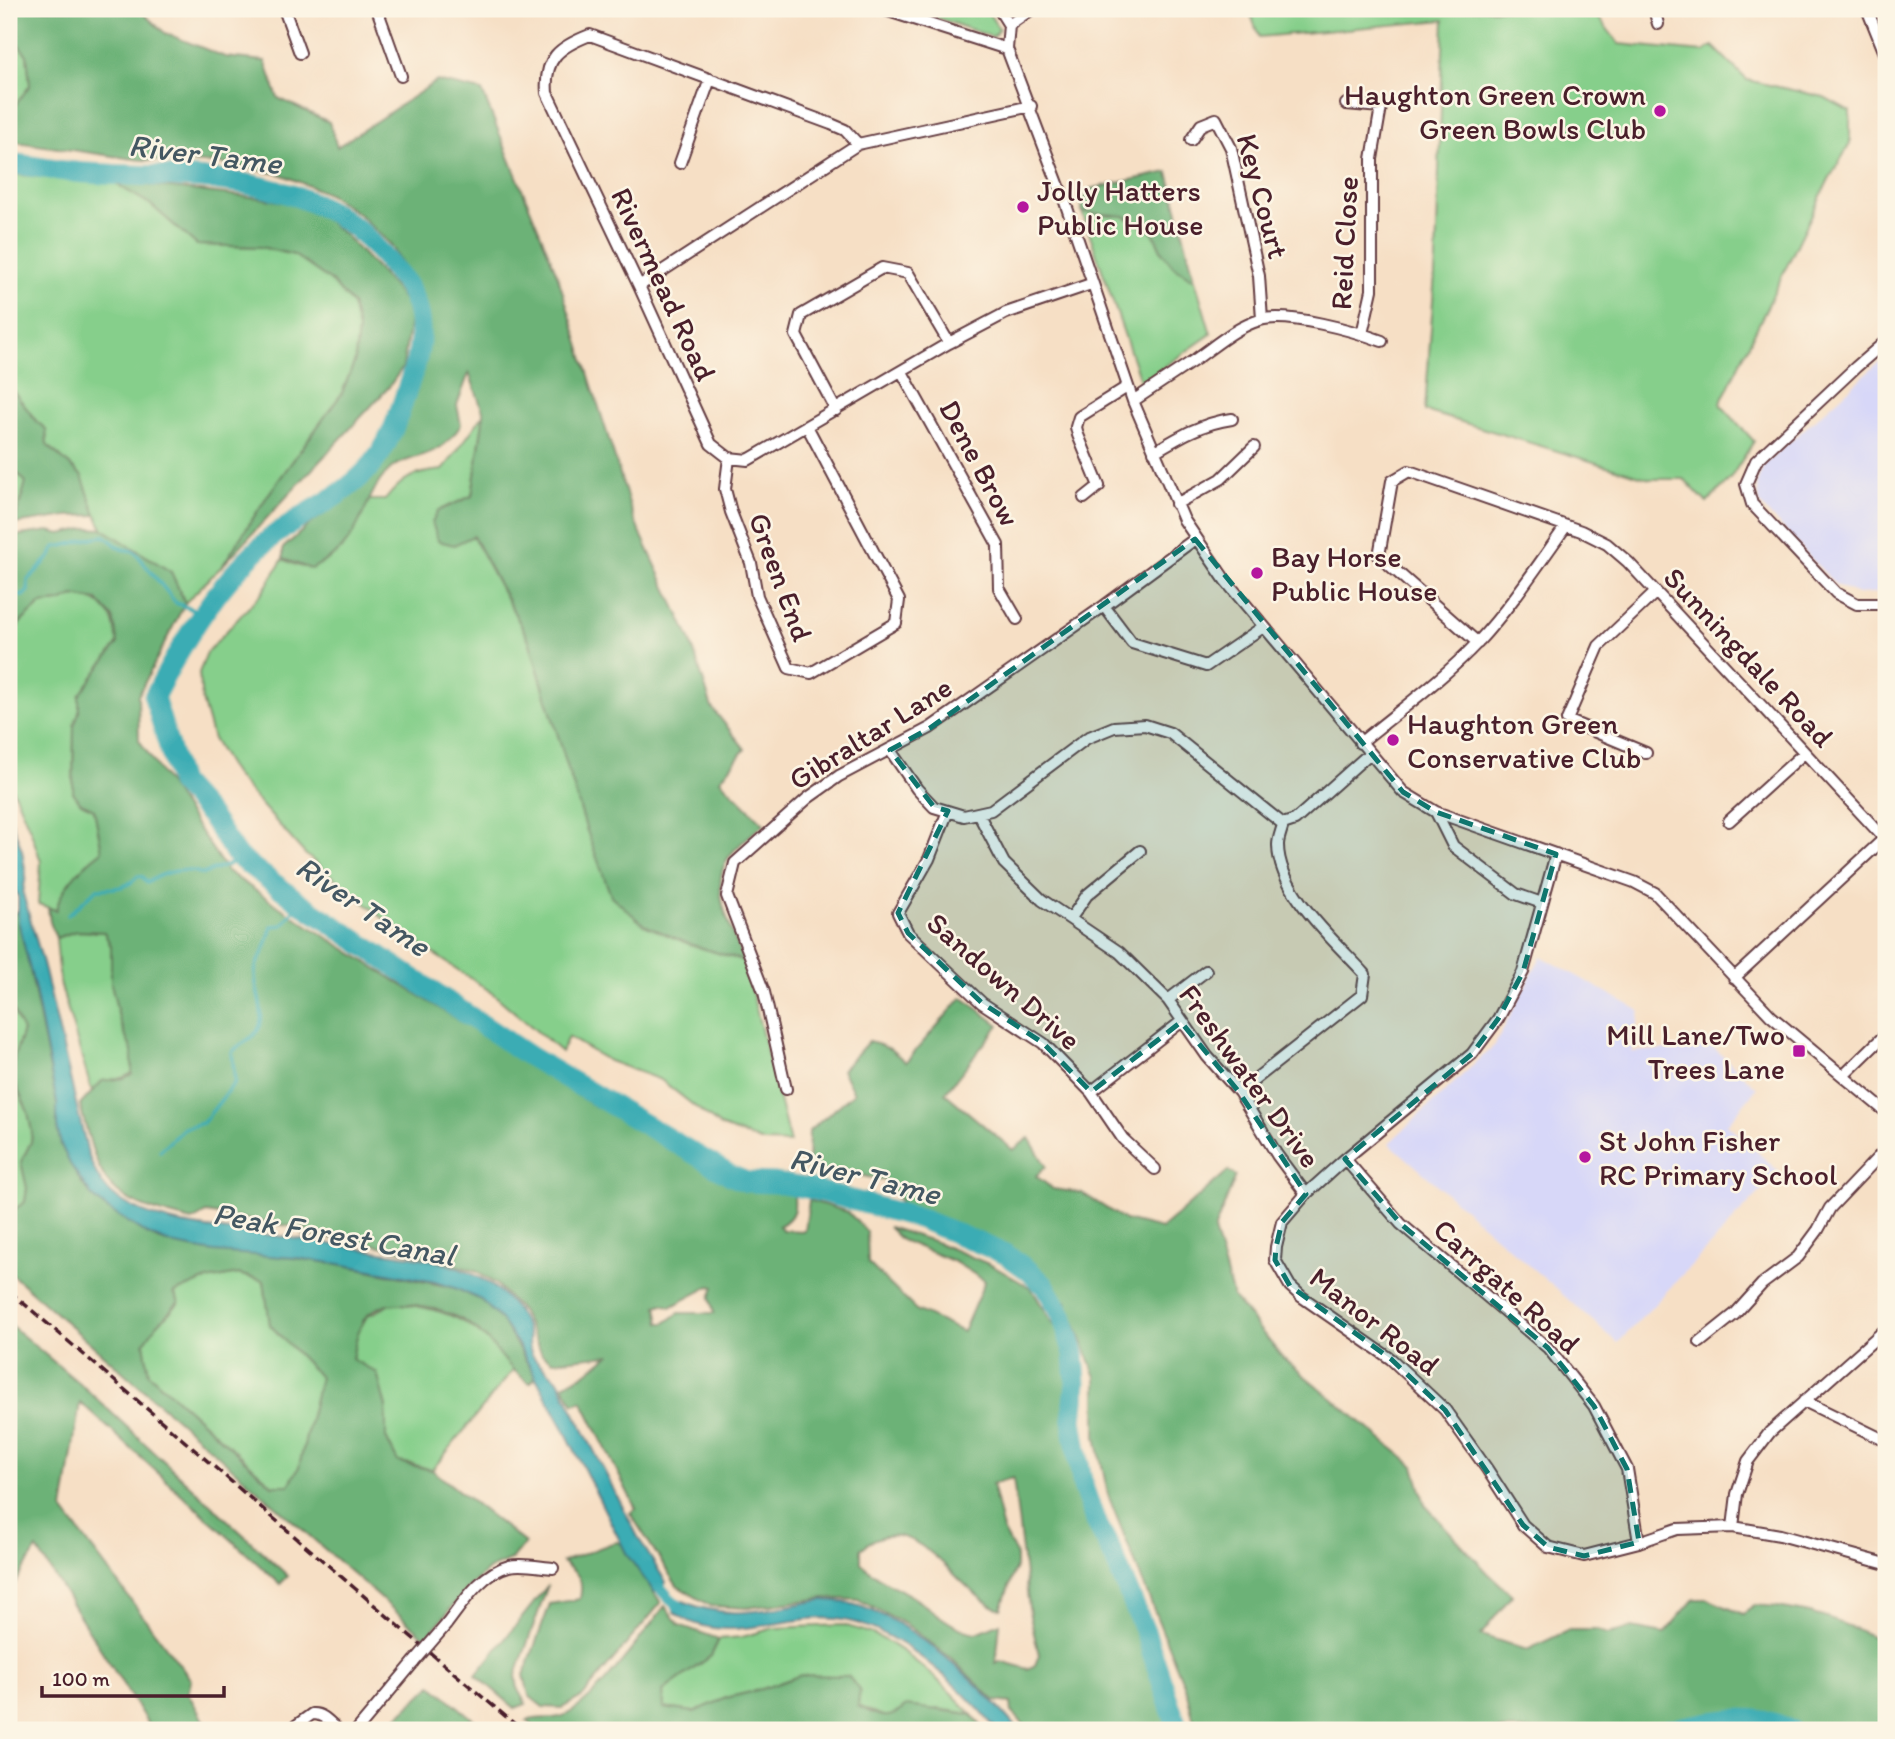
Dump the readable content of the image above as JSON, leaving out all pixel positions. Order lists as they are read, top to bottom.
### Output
{
  "streets": {
    "street": [
      "Key Court",
      "Reid Close",
      "Rivermead Road",
      "Dene Brow",
      "Green End",
      "Sunningdale Road",
      "Gibraltar Lane",
      "Sandown Drive",
      "Freshwater Drive",
      "Carrgate Road",
      "Manor Road"
    ]
  },
  "crossings": [
    ["Key Court", "Reid Close"],
    ["Rivermead Road", "Green End"],
    ["Freshwater Drive", "Manor Road"],
    ["Carrgate Road", "Manor Road"]
  ],
  "water": ["River Tame", "Peak Forest Canal"],
  "places": {
    "other": [
      "Haughton Green Crown Green Bowls Club",
      "Jolly Hatters Public House",
      "Bay Horse Public House",
      "Haughton Green Conservative Club",
      "St John Fisher RC Primary School"
    ],
    "transit": ["Mill Lane/Two Trees Lane"]
  },
  "scale_bar": "100 m"
}
